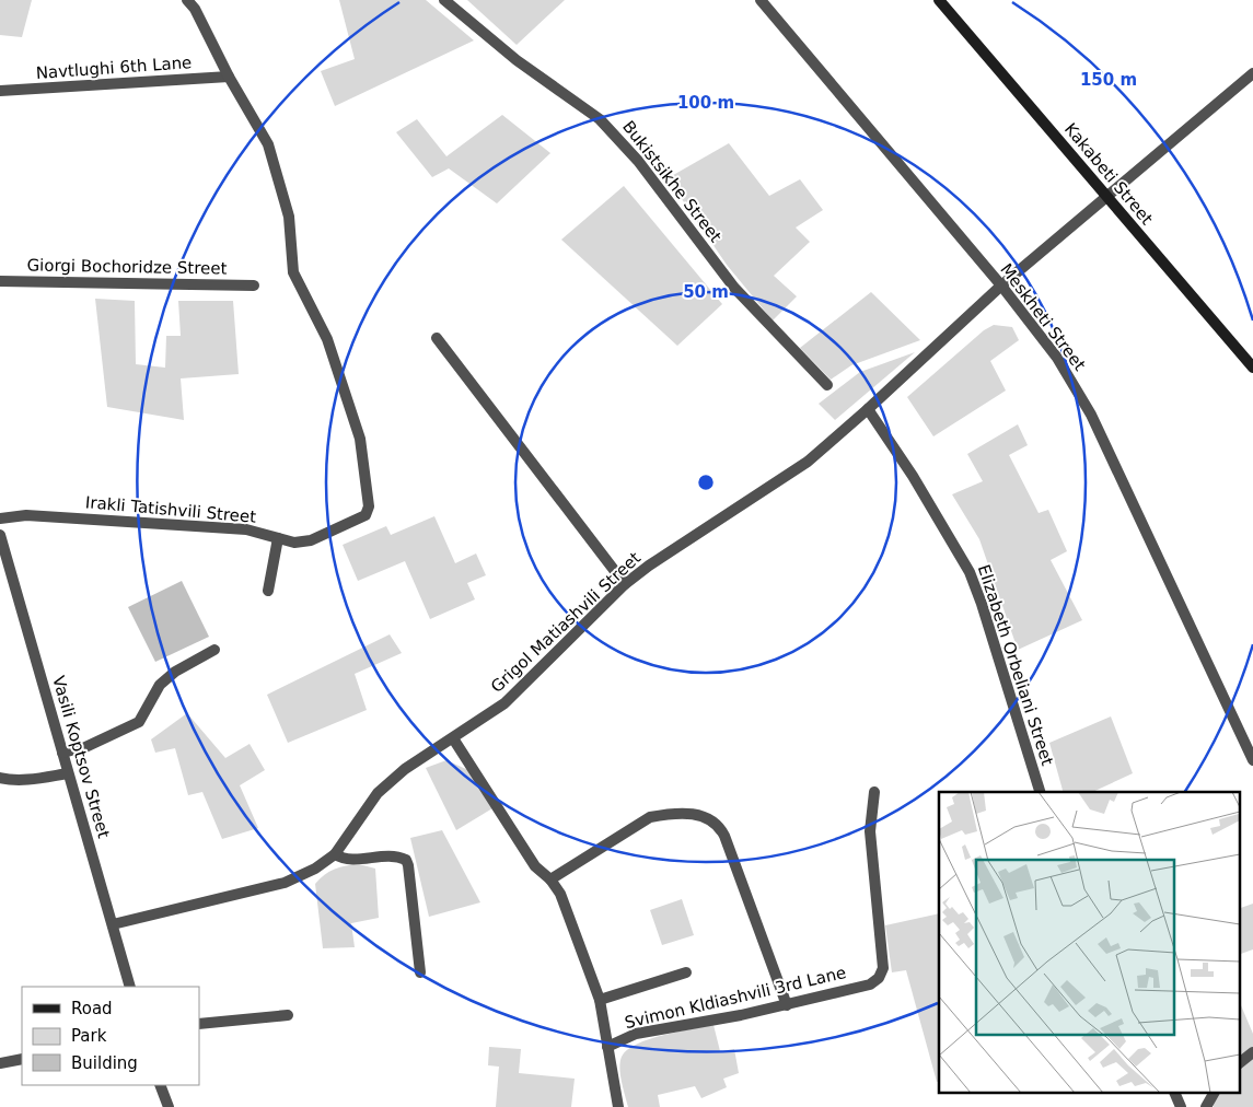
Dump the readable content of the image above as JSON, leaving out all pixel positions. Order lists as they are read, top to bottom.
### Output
{
  "streets": {
    "street": [
      "Navtlughi 6th Lane",
      "Kakabeti Street",
      "Bukistsikhe Street",
      "Giorgi Bochoridze Street",
      "Meskheti Street",
      "Irakli Tatishvili Street",
      "Grigol Matiashvili Street",
      "Elizabeth Orbeliani Street",
      "Vasili Koptsov Street",
      "Svimon Kldiashvili 3rd Lane"
    ]
  },
  "crossings": [
    ["Navtlughi 6th Lane", "Irakli Tatishvili Street"],
    ["Kakabeti Street", "Grigol Matiashvili Street"],
    ["Meskheti Street", "Grigol Matiashvili Street"],
    ["Grigol Matiashvili Street", "Elizabeth Orbeliani Street"],
    ["Grigol Matiashvili Street", "Vasili Koptsov Street"]
  ],
  "legend": ["Road", "Park", "Building"],
  "rings": ["150 m", "100 m", "50 m"]
}
